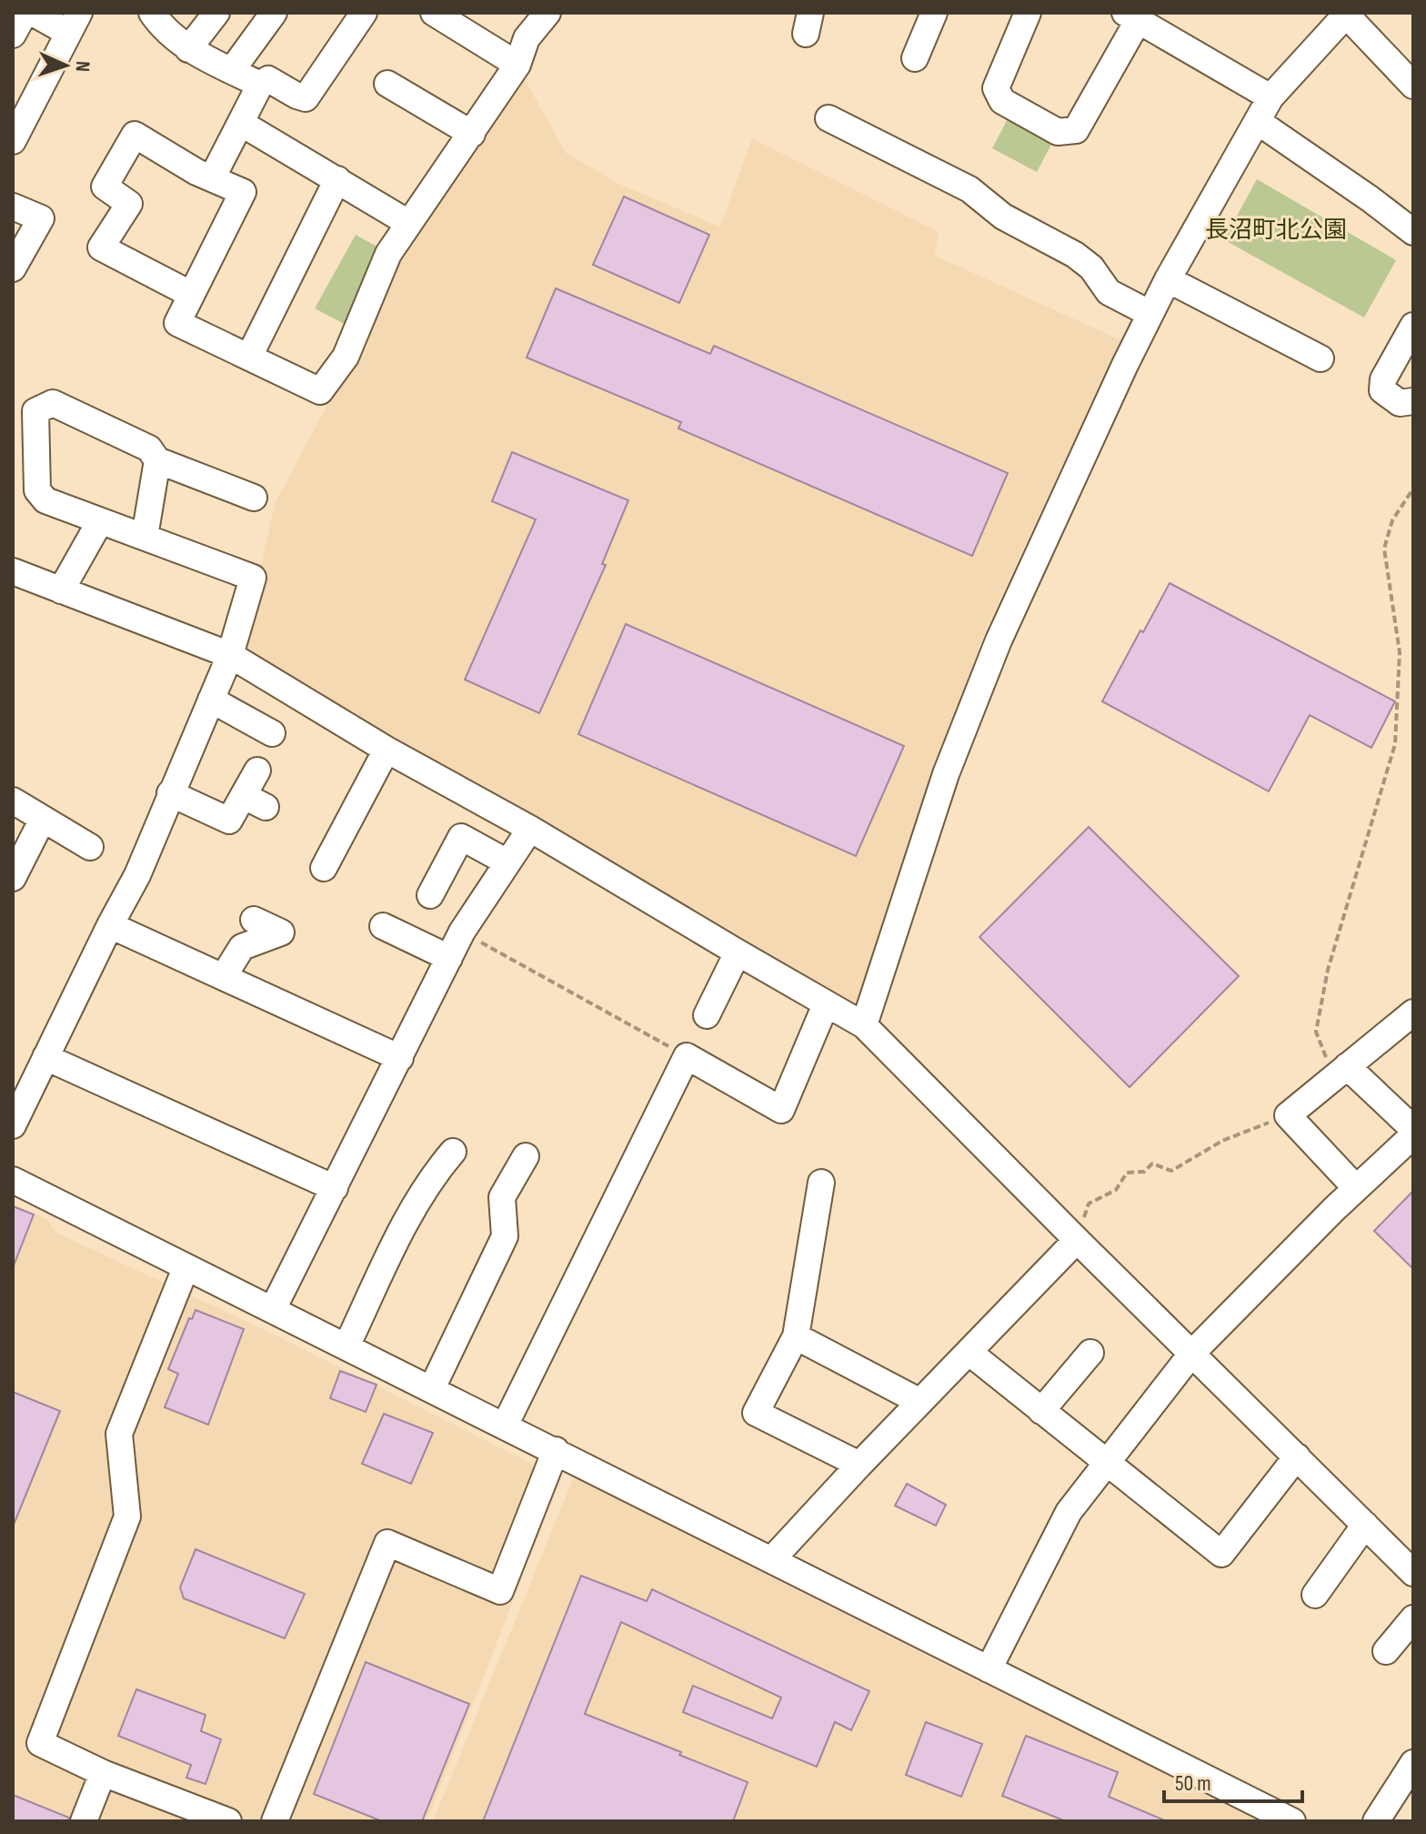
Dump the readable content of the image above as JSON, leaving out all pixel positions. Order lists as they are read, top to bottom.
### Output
{
  "parks": ["長沼町北公園"],
  "scale_bar": "50 m",
  "north": "right"
}
